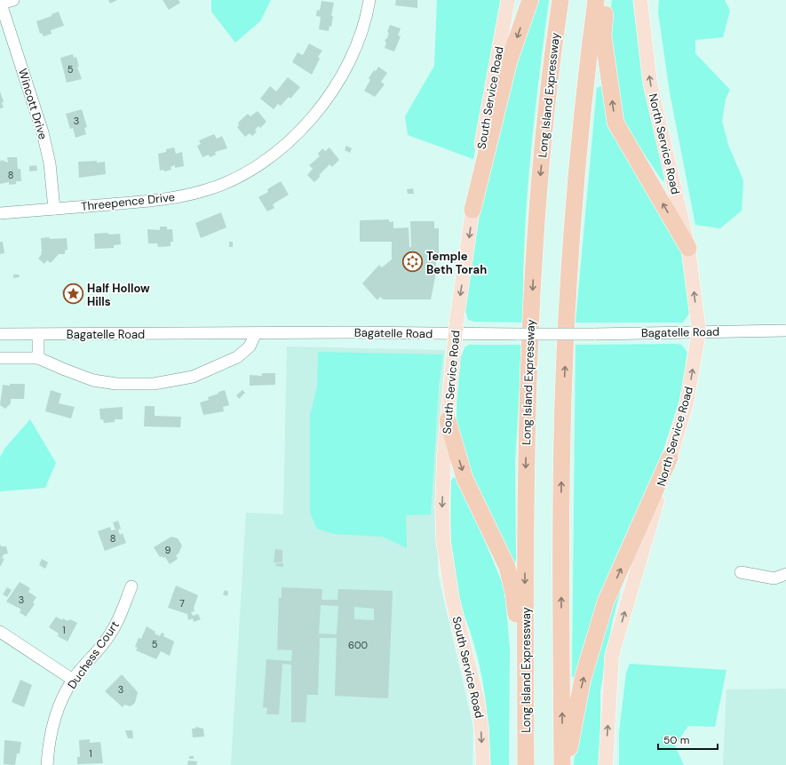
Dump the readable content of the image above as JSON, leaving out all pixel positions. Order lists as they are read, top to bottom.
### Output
{
  "streets": {
    "highway": ["Long Island Expressway"],
    "main road": ["South Service Road", "North Service Road"],
    "street": [
      "Wincott Drive",
      "Threepence Drive",
      "Bagatelle Road",
      "Duchess Court"
    ]
  },
  "crossings": [
    ["South Service Road", "Bagatelle Road"],
    ["Wincott Drive", "Threepence Drive"],
    ["North Service Road", "Bagatelle Road"]
  ],
  "one_way": ["South Service Road", "North Service Road"],
  "places": {
    "synagogue": ["Temple Beth Torah"],
    "place": ["Half Hollow Hills"]
  },
  "house_numbers": [
    "5",
    "3",
    "8",
    "8",
    "9",
    "3",
    "7",
    "1",
    "5",
    "600",
    "3",
    "1"
  ],
  "scale_bar": "50 m"
}
